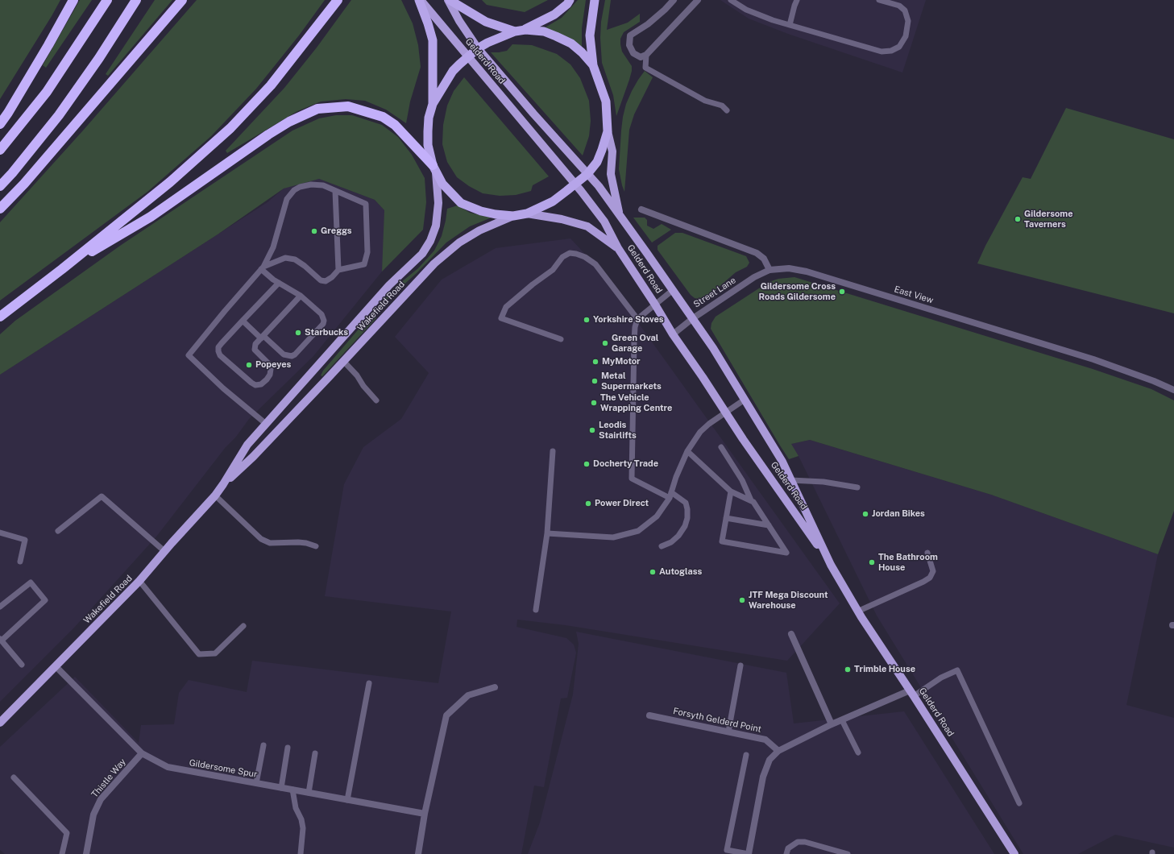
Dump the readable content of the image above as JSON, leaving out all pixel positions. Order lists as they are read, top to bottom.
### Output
{
  "streets": {
    "highway": ["Gelderd Road"],
    "main road": ["Wakefield Road"],
    "street": [
      "Street Lane",
      "East View",
      "Forsyth Gelderd Point",
      "Gildersome Spur",
      "Thistle Way"
    ]
  },
  "crossings": [
    ["Gelderd Road", "Street Lane"],
    ["Street Lane", "East View"],
    ["Wakefield Road", "Gildersome Spur"],
    ["Gildersome Spur", "Thistle Way"]
  ],
  "places": [
    "Gildersome Taverners",
    "Greggs",
    "Gildersome Cross Roads Gildersome",
    "Yorkshire Stoves",
    "Starbucks",
    "Green Oval Garage",
    "MyMotor",
    "Popeyes",
    "Metal Supermarkets",
    "The Vehicle Wrapping Centre",
    "Leodis Stairlifts",
    "Docherty Trade",
    "Power Direct",
    "Jordan Bikes",
    "The Bathroom House",
    "Autoglass",
    "JTF Mega Discount Warehouse",
    "Trimble House"
  ]
}
